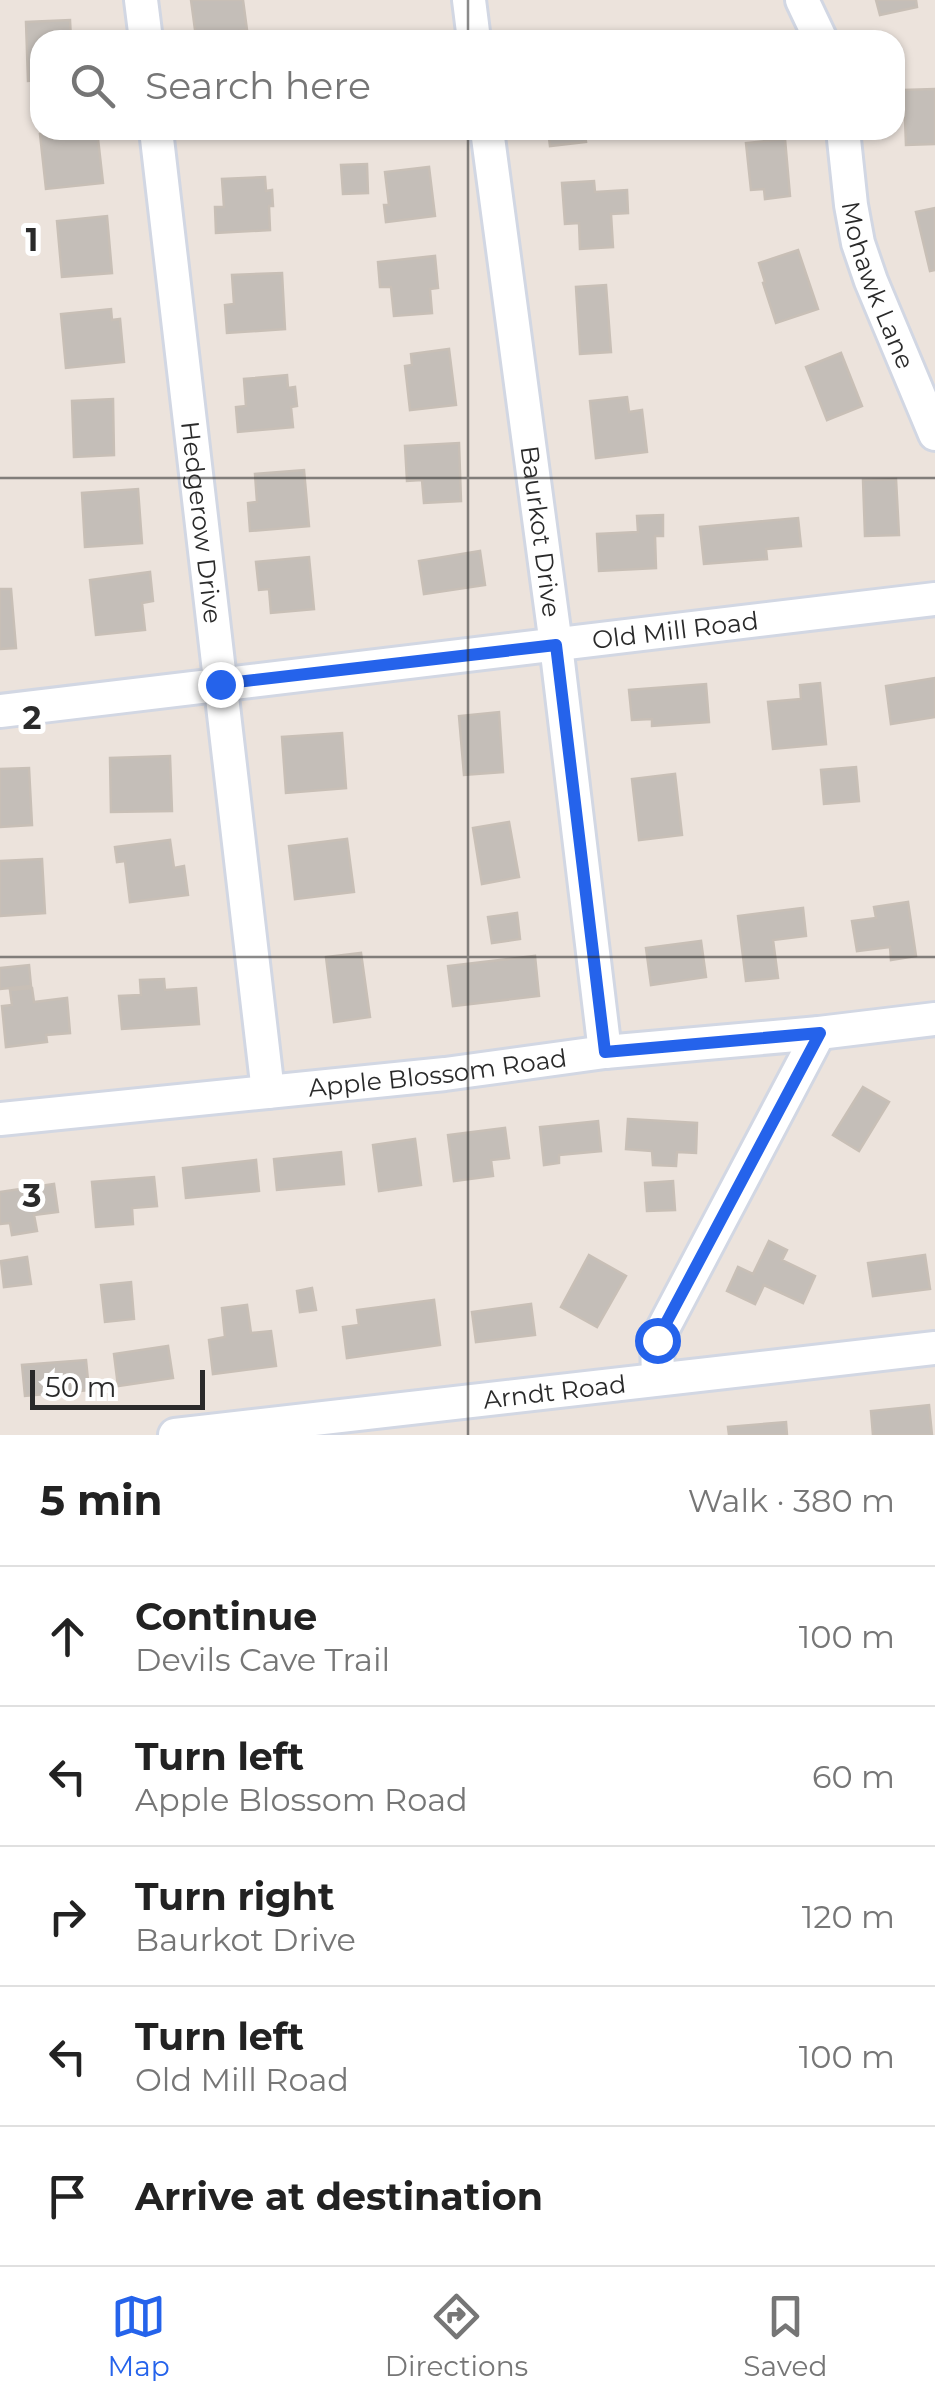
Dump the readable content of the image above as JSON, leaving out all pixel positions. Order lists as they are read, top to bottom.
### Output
{
  "streets": {
    "street": [
      "Mohawk Lane",
      "Hedgerow Drive",
      "Baurkot Drive",
      "Old Mill Road",
      "Apple Blossom Road",
      "Arndt Road"
    ]
  },
  "crossings": [
    ["Hedgerow Drive", "Old Mill Road"],
    ["Hedgerow Drive", "Apple Blossom Road"],
    ["Baurkot Drive", "Old Mill Road"],
    ["Baurkot Drive", "Apple Blossom Road"]
  ],
  "scale_bar": "50 m",
  "page": {
    "search": "Search here",
    "scale": "50 m",
    "heading": ["5 min", "Walk · 380 m"],
    "list": [
      ["Continue", "Devils Cave Trail", "100 m"],
      ["Turn left", "Apple Blossom Road", "60 m"],
      ["Turn right", "Baurkot Drive", "120 m"],
      ["Turn left", "Old Mill Road", "100 m"],
      "Arrive at destination"
    ],
    "nav": ["Map", "Directions", "Saved"]
  },
  "grid": {
    "rows": ["1", "2", "3"]
  }
}
